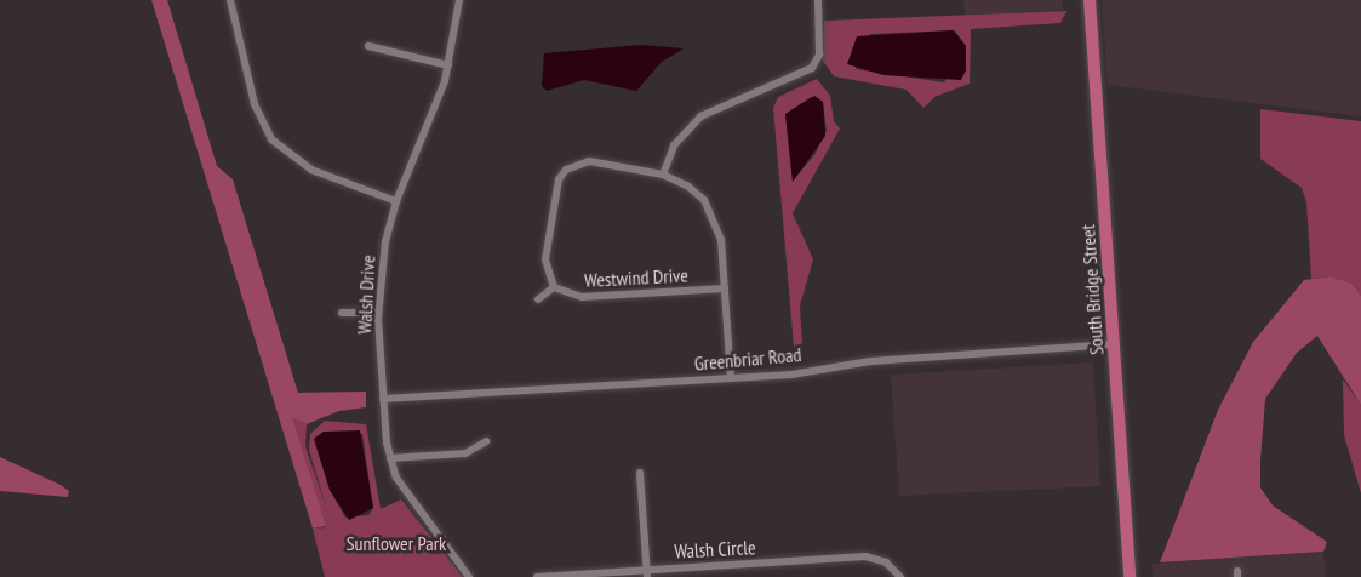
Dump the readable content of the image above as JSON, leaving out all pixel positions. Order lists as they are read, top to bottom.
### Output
{
  "streets": {
    "highway": ["South Bridge Street"],
    "street": [
      "Westwind Drive",
      "Walsh Drive",
      "Greenbriar Road",
      "Walsh Circle"
    ]
  },
  "crossings": [
    ["South Bridge Street", "Greenbriar Road"],
    ["Walsh Drive", "Greenbriar Road"]
  ],
  "parks": ["Sunflower Park"]
}
